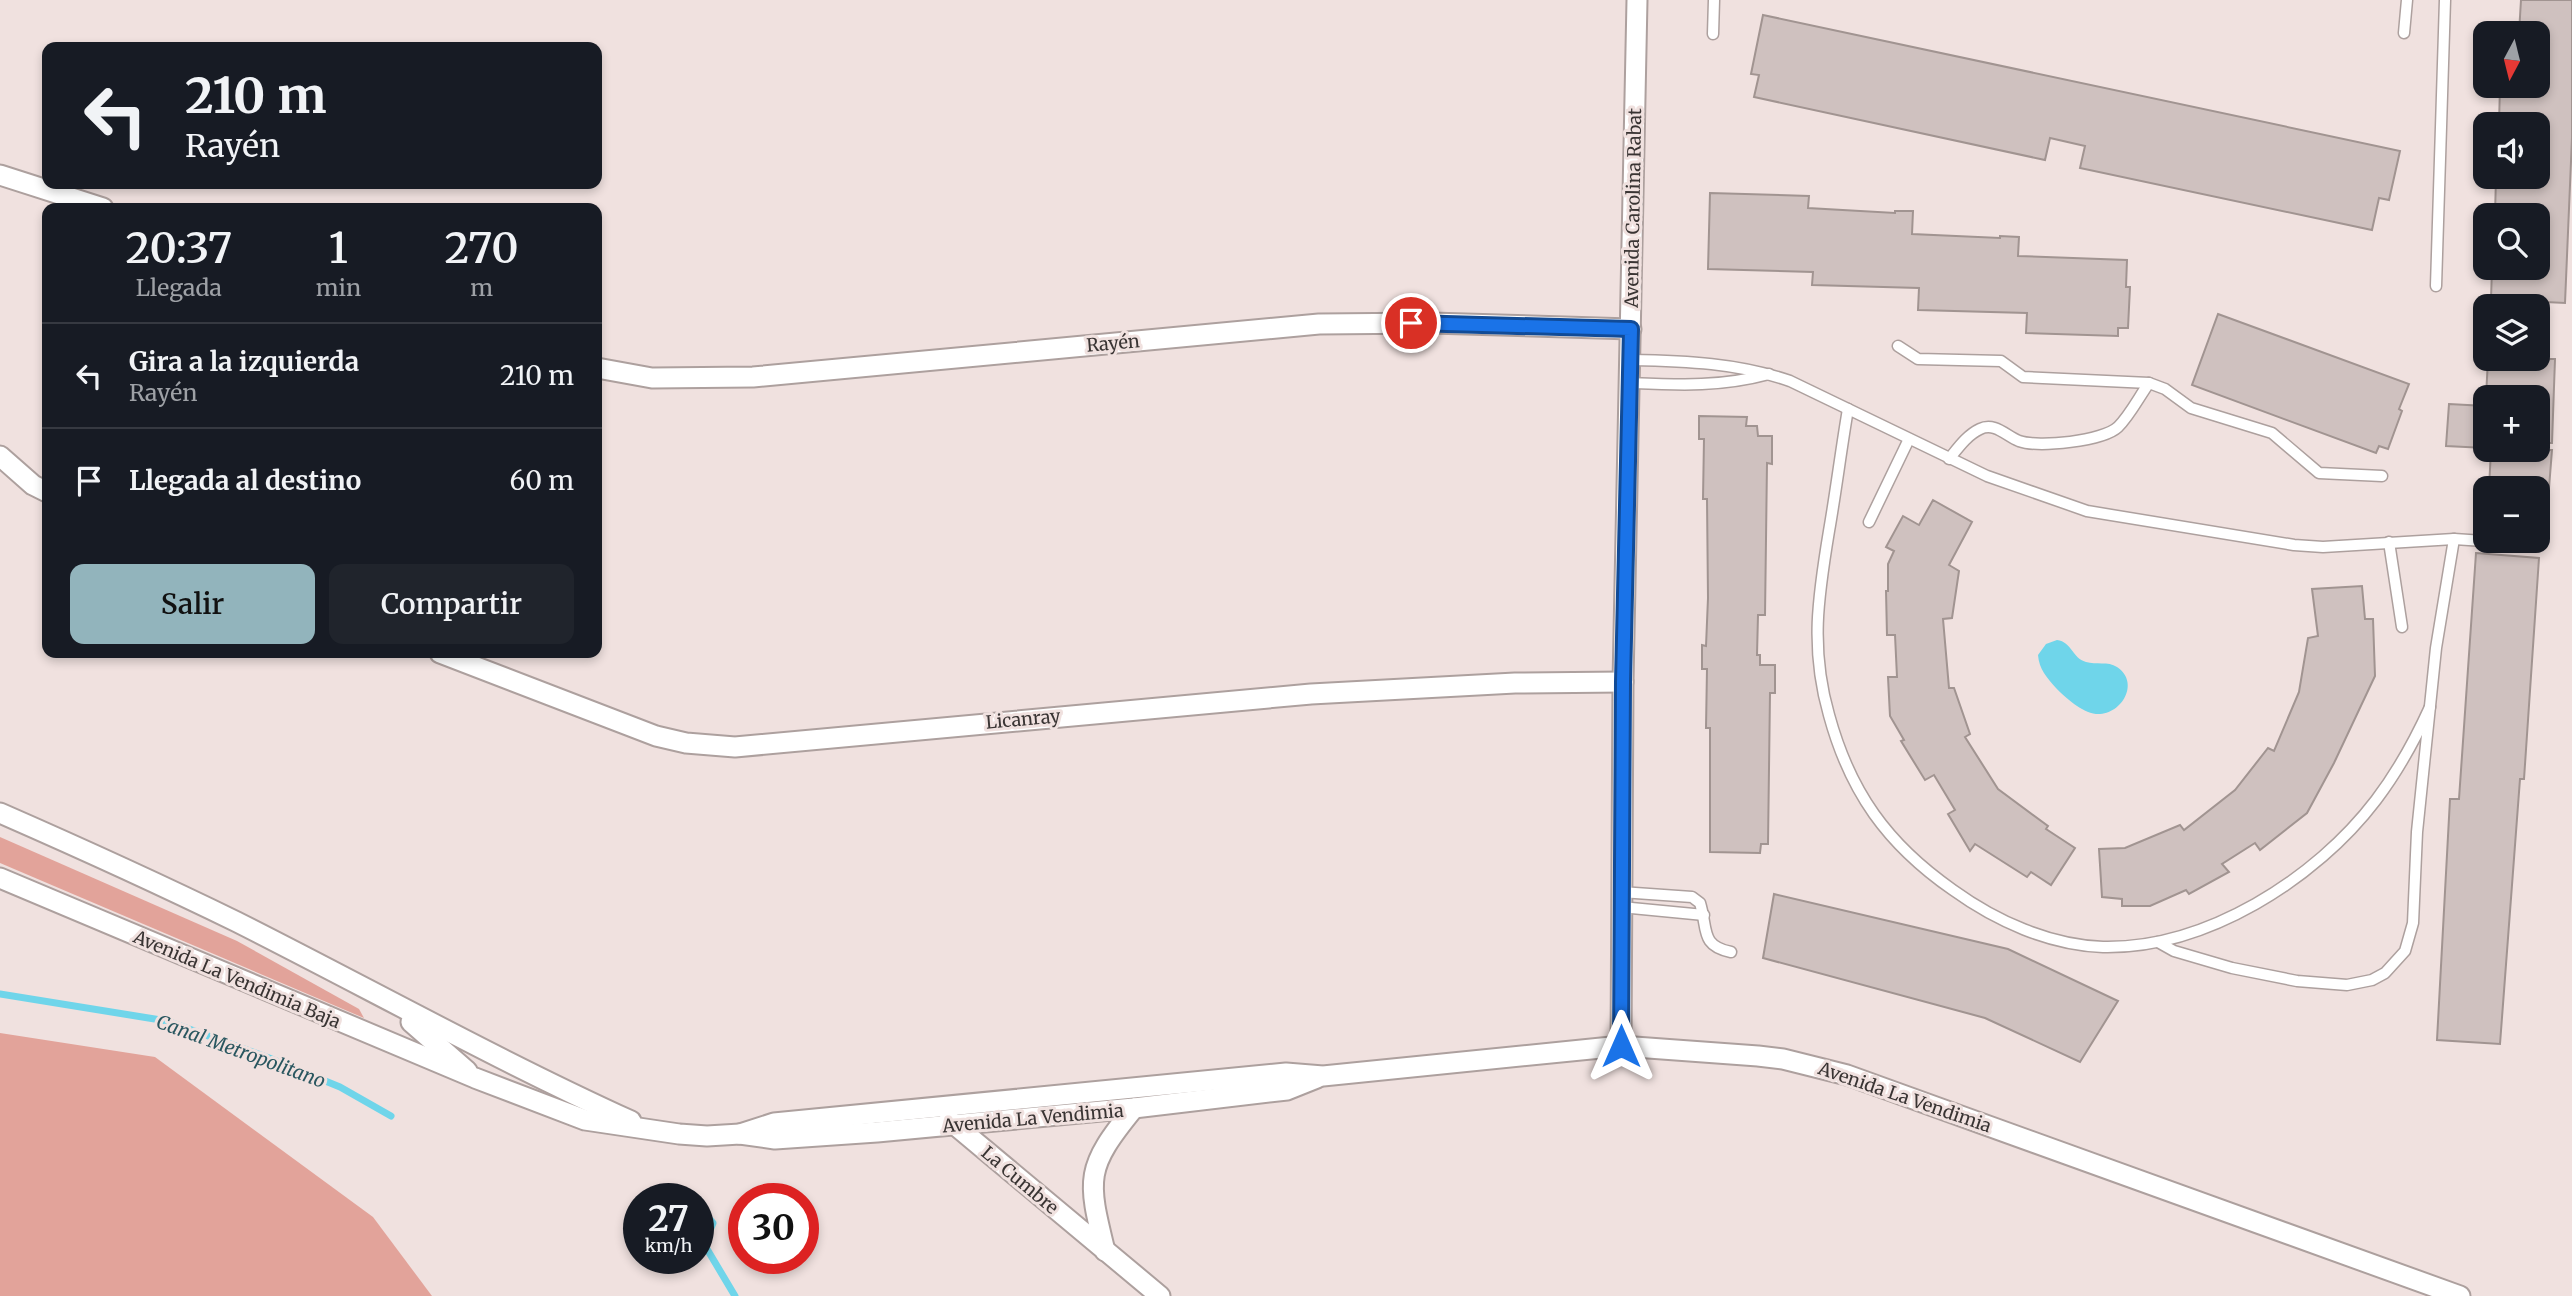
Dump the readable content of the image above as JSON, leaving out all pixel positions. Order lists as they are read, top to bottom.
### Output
{
  "streets": {
    "street": [
      "Avenida Carolina Rabat",
      "Rayén",
      "Licanray",
      "Avenida La Vendimia Baja",
      "Avenida La Vendimia",
      "La Cumbre"
    ]
  },
  "crossings": [
    ["Avenida Carolina Rabat", "Rayén"],
    ["Avenida Carolina Rabat", "Licanray"],
    ["Avenida Carolina Rabat", "Avenida La Vendimia"],
    ["Avenida La Vendimia Baja", "Avenida La Vendimia"],
    ["Avenida La Vendimia", "La Cumbre"]
  ],
  "water": ["Canal Metropolitano"],
  "north": "bottom",
  "page": {
    "map_buttons": ["+", "−"],
    "turn": ["210 m", "Rayén"],
    "eta": [
      "20:37",
      "Llegada",
      "1",
      "min",
      "270",
      "m"
    ],
    "list": [
      {
        "name": "Gira a la izquierda",
        "note": "Rayén",
        "value": "210 m"
      },
      {
        "name": "Llegada al destino",
        "value": "60 m"
      }
    ],
    "buttons": ["Salir", "Compartir"],
    "speed": "27 km/h",
    "limit": "30"
  }
}
